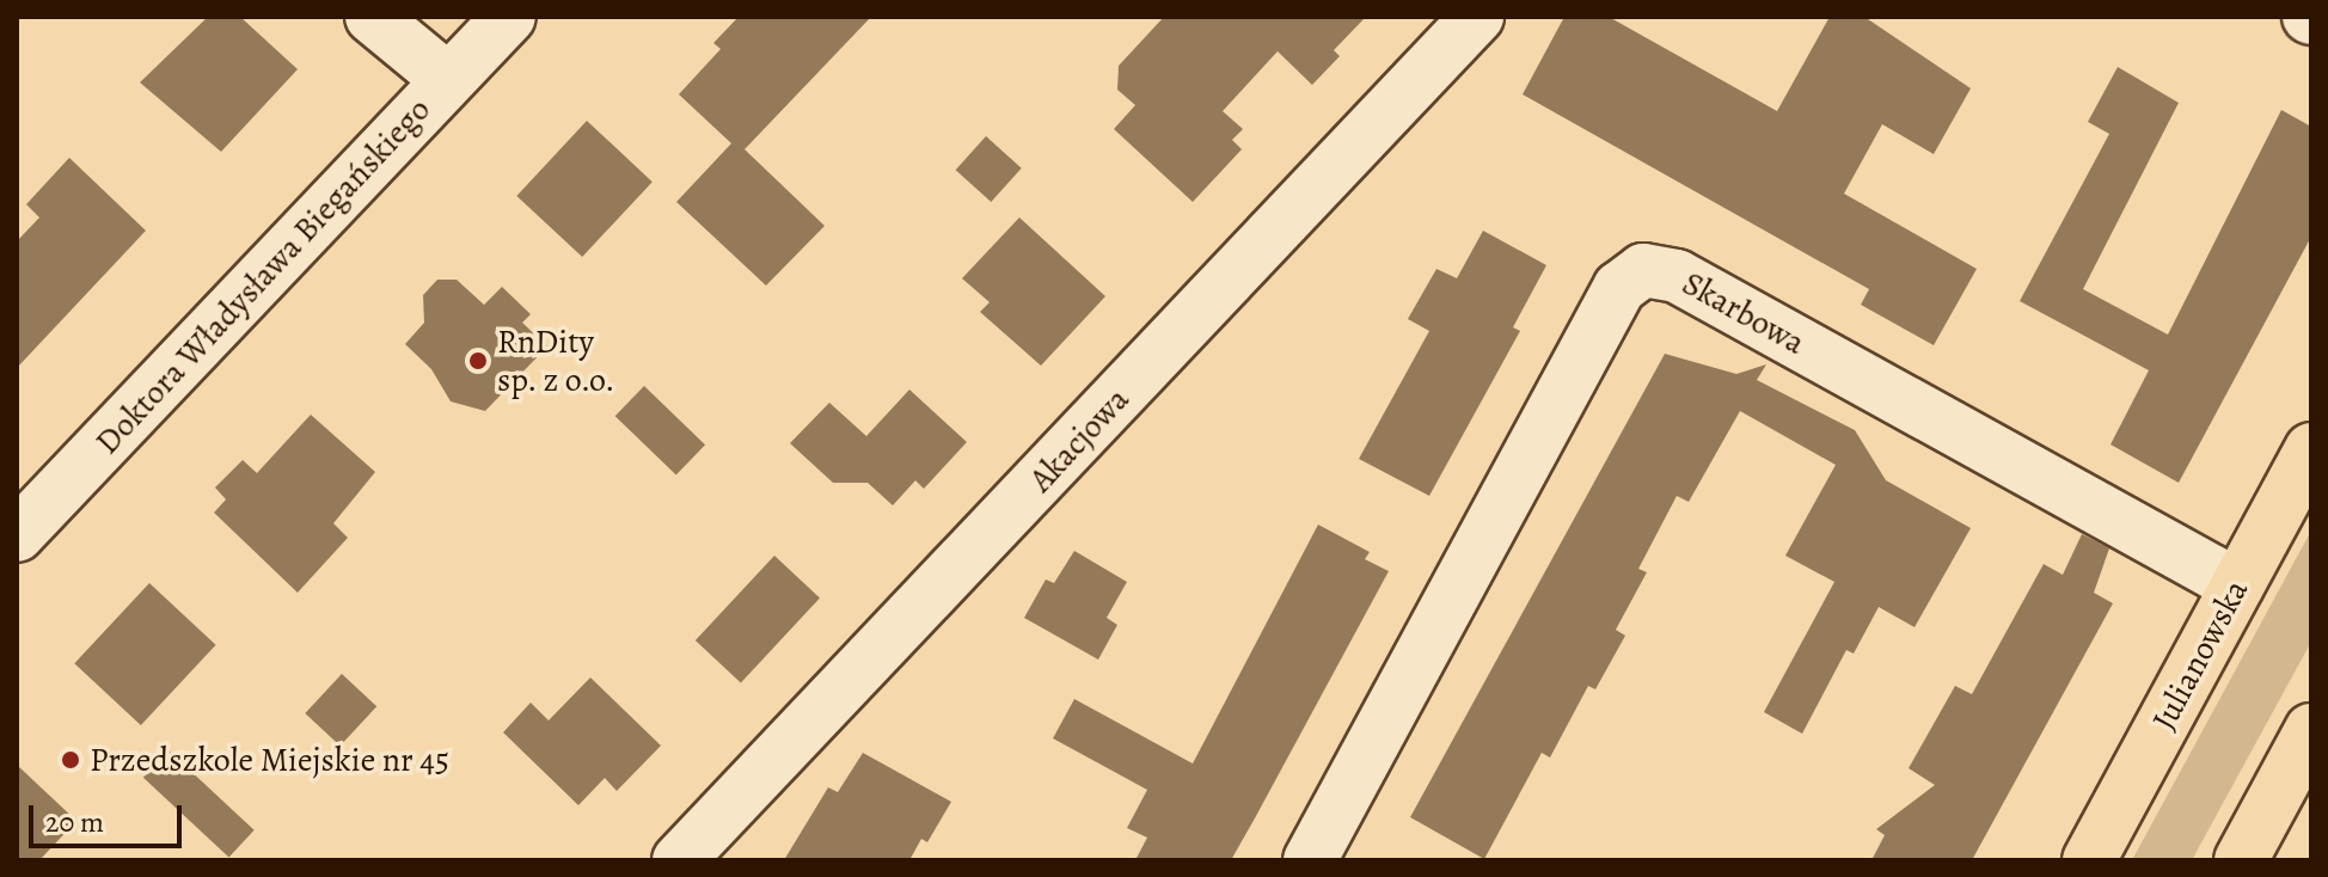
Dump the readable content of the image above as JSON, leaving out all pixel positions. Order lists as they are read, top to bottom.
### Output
{
  "streets": {
    "main road": ["Julianowska"],
    "street": ["Doktora Władysława Biegańskiego", "Skarbowa", "Akacjowa"]
  },
  "crossings": [
    ["Skarbowa", "Julianowska"]
  ],
  "places": ["RnDity sp. z o.o.", "Przedszkole Miejskie nr 45"],
  "scale_bar": "20 m"
}
